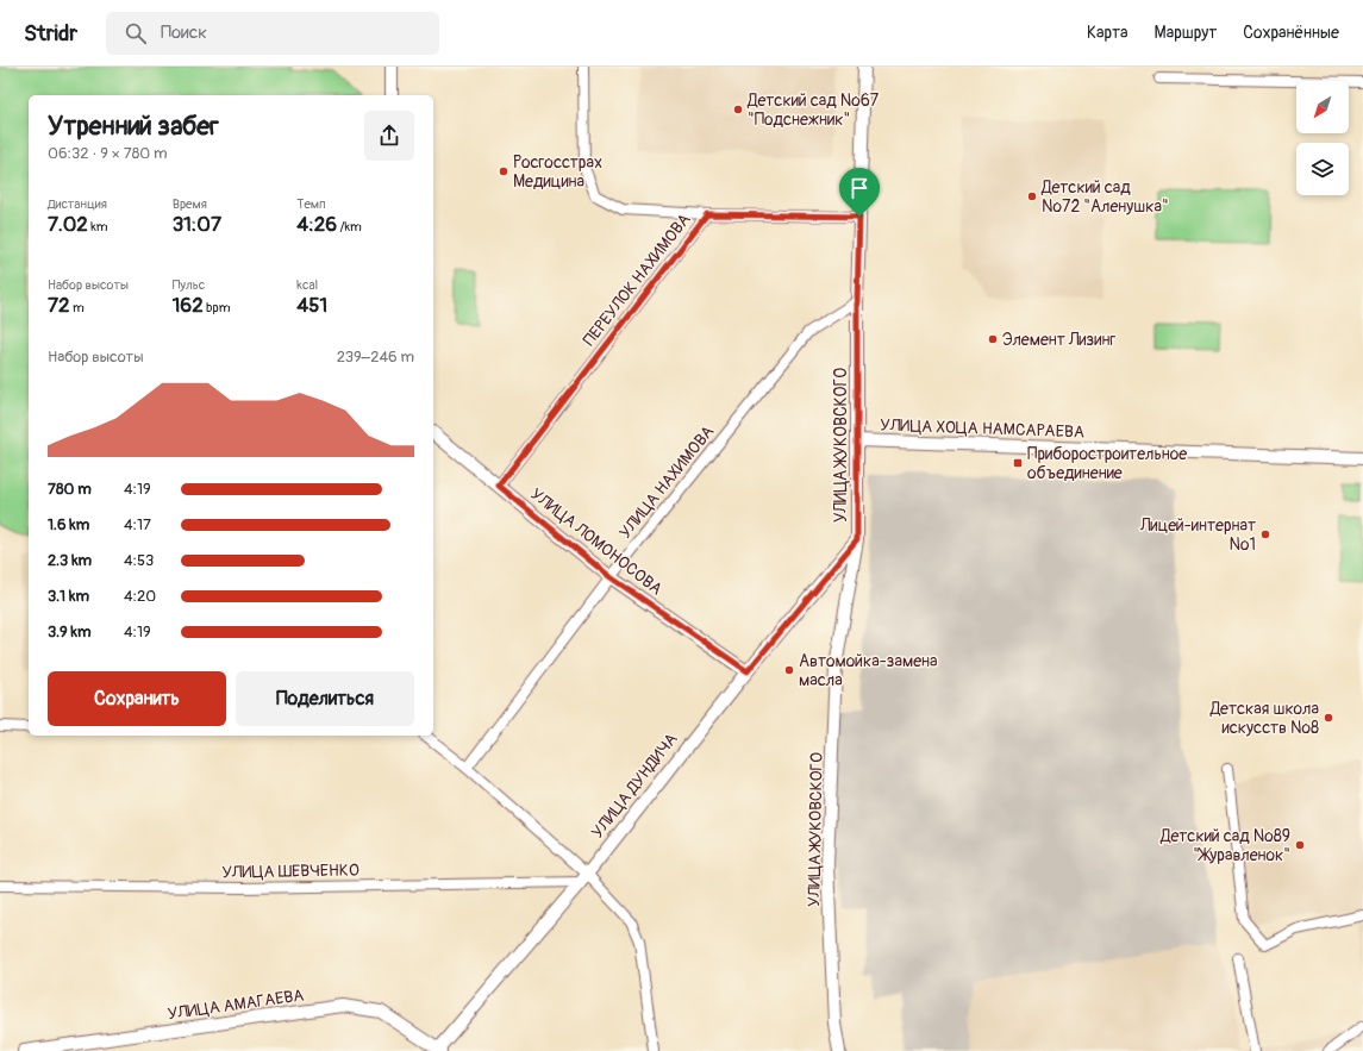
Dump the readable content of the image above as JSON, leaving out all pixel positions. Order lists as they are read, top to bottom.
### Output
{
  "streets": {
    "street": [
      "ПЕРЕУЛОК НАХИМОВА",
      "УЛИЦА ХОЦА НАМСАРАЕВА",
      "УЛИЦА ЖУКОВСКОГО",
      "УЛИЦА НАХИМОВА",
      "УЛИЦА ЛОМОНОСОВА",
      "УЛИЦА ДУНДИЧА",
      "УЛИЦА ШЕВЧЕНКО",
      "УЛИЦА АМАГАЕВА"
    ]
  },
  "crossings": [
    ["ПЕРЕУЛОК НАХИМОВА", "УЛИЦА ЖУКОВСКОГО"],
    ["ПЕРЕУЛОК НАХИМОВА", "УЛИЦА ЛОМОНОСОВА"],
    ["УЛИЦА ХОЦА НАМСАРАЕВА", "УЛИЦА ЖУКОВСКОГО"],
    ["УЛИЦА ЖУКОВСКОГО", "УЛИЦА НАХИМОВА"],
    ["УЛИЦА ЖУКОВСКОГО", "УЛИЦА ДУНДИЧА"],
    ["УЛИЦА НАХИМОВА", "УЛИЦА ЛОМОНОСОВА"],
    ["УЛИЦА ЛОМОНОСОВА", "УЛИЦА ДУНДИЧА"],
    ["УЛИЦА ДУНДИЧА", "УЛИЦА ШЕВЧЕНКО"],
    ["УЛИЦА ДУНДИЧА", "УЛИЦА АМАГАЕВА"]
  ],
  "places": {
    "other": [
      "Детский сад №67 \"Подснежник\"",
      "Росгосстрах Медицина",
      "Детский сад №72 \"Аленушка\"",
      "Элемент Лизинг",
      "Лицей-интернат №1",
      "Автомойка-замена масла",
      "Детская школа искусств №8",
      "Детский сад №89 \"Журавленок\""
    ],
    "transit": ["Приборостроительное объединение"]
  },
  "north": "bottom left",
  "page": {
    "header": "Stridr",
    "search": "Поиск",
    "nav": ["Карта", "Маршрут", "Сохранённые"],
    "heading": ["Утренний забег", "06:32 · 9 × 780 m"],
    "stats": [
      ["Дистанция", "7.02 km"],
      ["Время", "31:07"],
      ["Темп", "4:26 /km"],
      ["Набор высоты", "72 m"],
      ["Пульс", "162 bpm"],
      ["kcal", "451"]
    ],
    "chart": ["Набор высоты", "239–246 m"],
    "list": [
      {
        "name": "780 m",
        "note": "4:19"
      },
      {
        "name": "1.6 km",
        "note": "4:17"
      },
      {
        "name": "2.3 km",
        "note": "4:53"
      },
      {
        "name": "3.1 km",
        "note": "4:20"
      },
      {
        "name": "3.9 km",
        "note": "4:19"
      }
    ],
    "buttons": ["Сохранить", "Поделиться"]
  }
}
